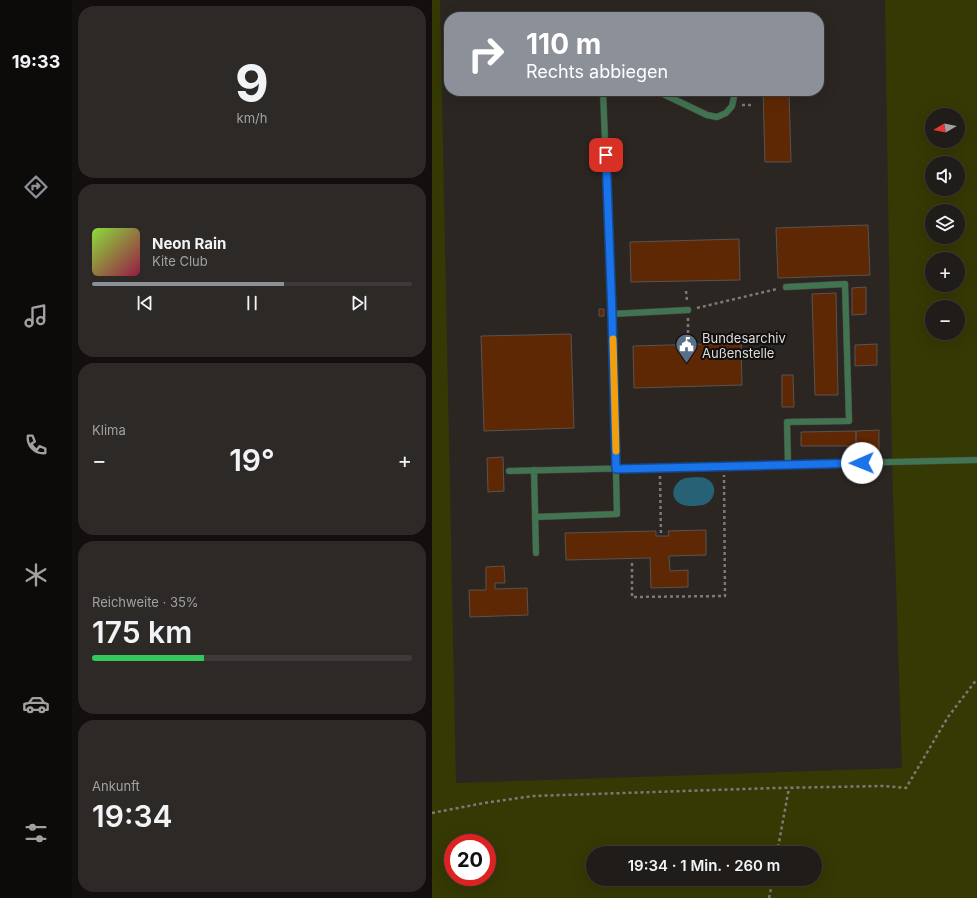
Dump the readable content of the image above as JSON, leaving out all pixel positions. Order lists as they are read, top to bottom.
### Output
{
  "places": {
    "public building": ["Bundesarchiv Außenstelle"]
  },
  "north": "left",
  "page": {
    "tabs": "19:33",
    "tile": [
      ["9", "km/h"],
      "Klima",
      ["Reichweite · 35%", "175 km"],
      ["Ankunft", "19:34"]
    ],
    "turn": ["110 m", "Rechts abbiegen"],
    "map_buttons": ["+", "−"],
    "song": ["Neon Rain", "Kite Club"],
    "heat": ["−", "19°", "+"],
    "limit": "20",
    "trip": "19:34 · 1 Min. · 260 m"
  }
}
